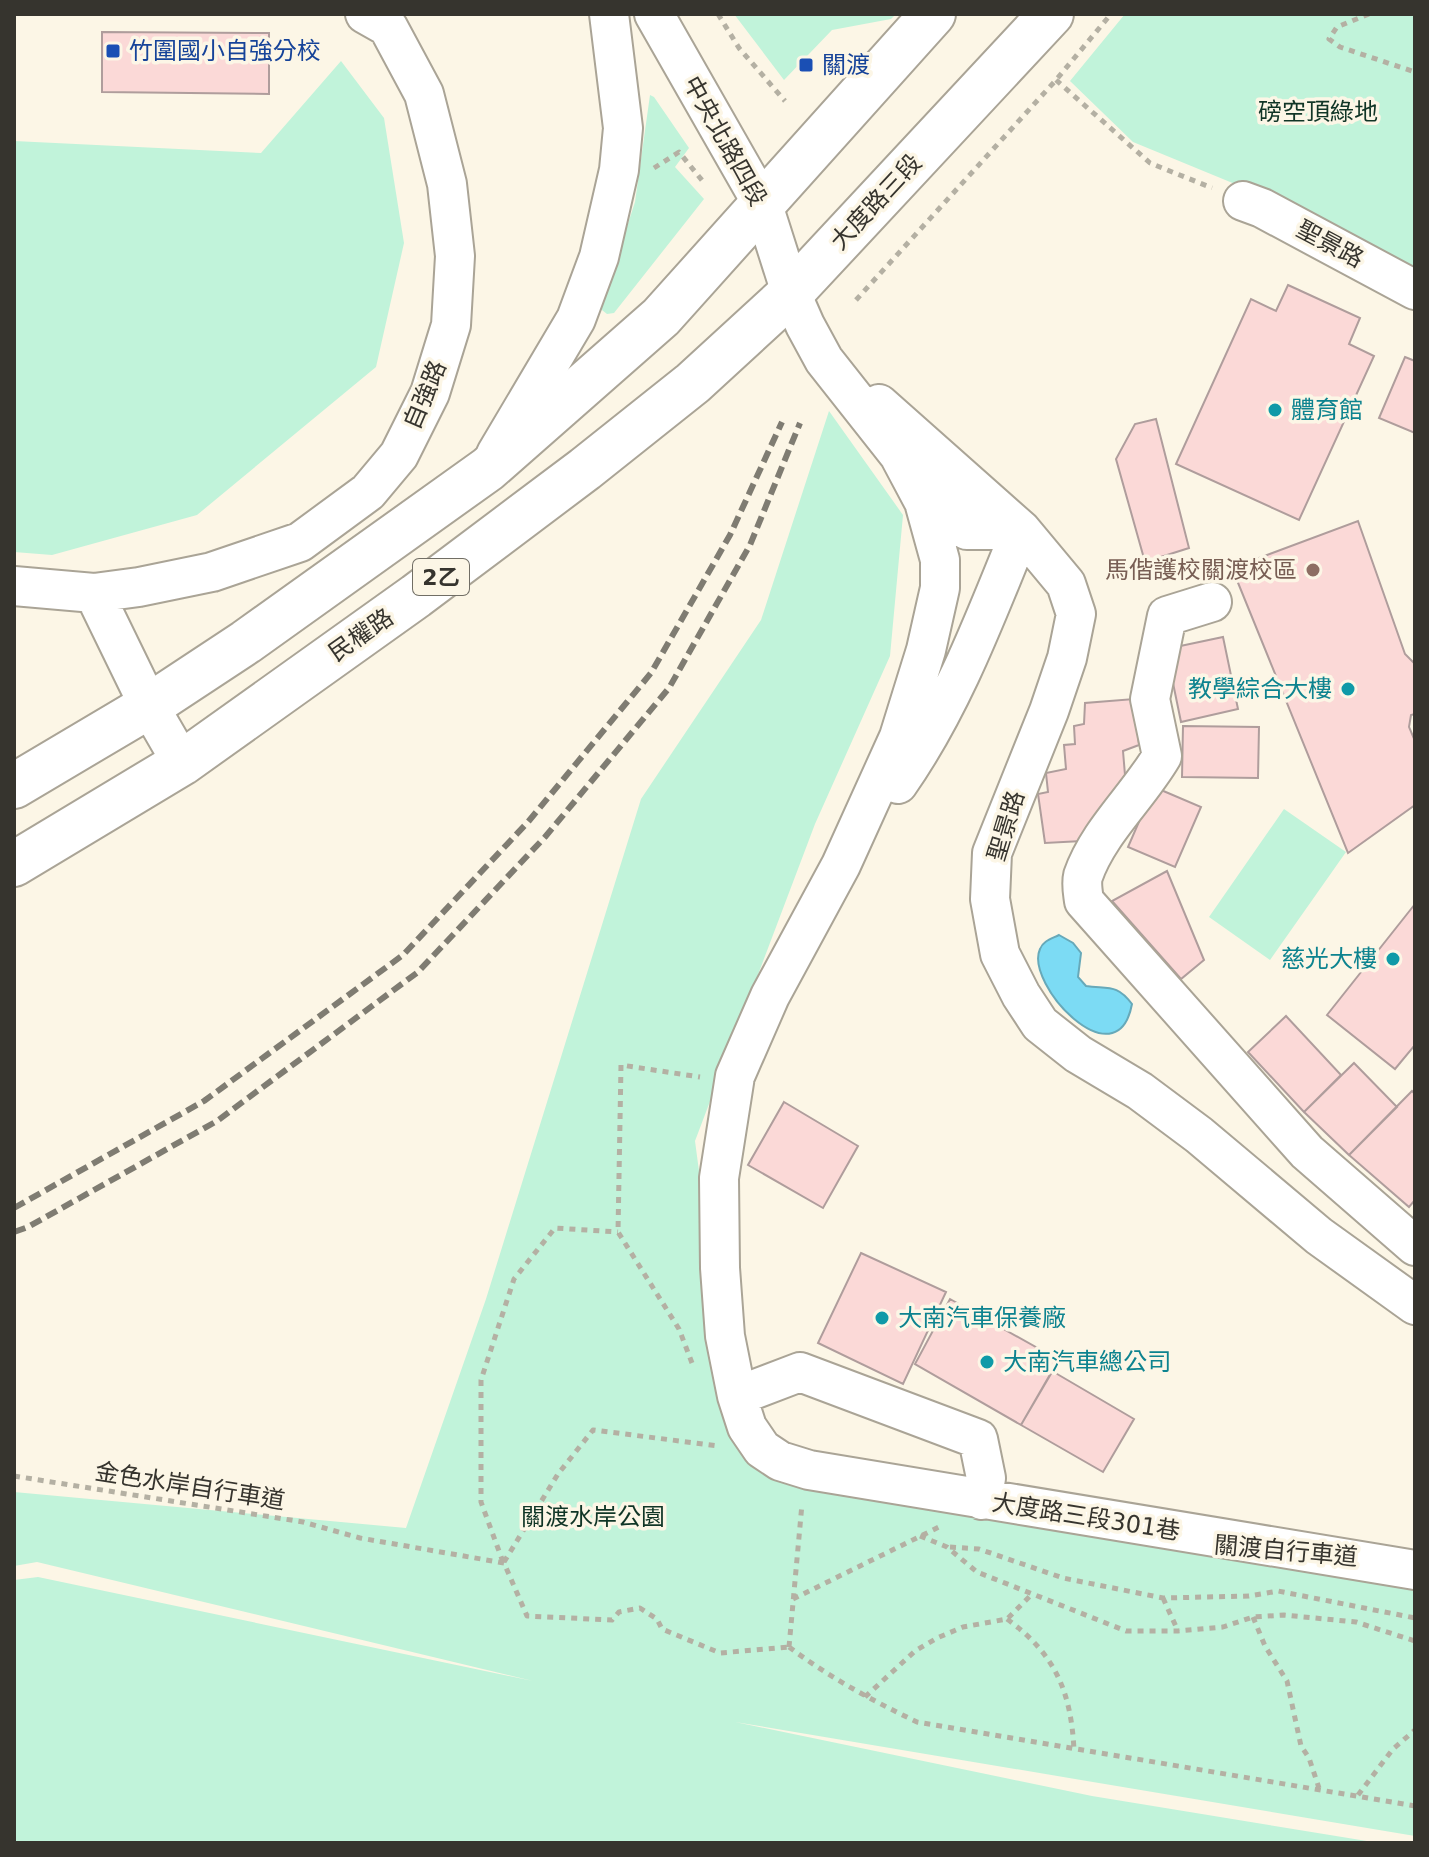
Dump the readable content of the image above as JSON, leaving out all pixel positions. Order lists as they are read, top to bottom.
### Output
{
  "streets": {
    "main road": ["大度路三段", "2乙", "民權路"],
    "street": [
      "中央北路四段",
      "聖景路",
      "自強路",
      "大度路三段301巷"
    ],
    "path": ["金色水岸自行車道"]
  },
  "crossings": [
    ["中央北路四段", "大度路三段"],
    ["中央北路四段", "聖景路"],
    ["中央北路四段", "2乙"],
    ["大度路三段", "民權路"]
  ],
  "parks": ["磅空頂綠地", "關渡水岸公園"],
  "places": {
    "transit": ["竹圍國小自強分校", "關渡"],
    "other": [
      "體育館",
      "馬偕護校關渡校區",
      "教學綜合大樓",
      "慈光大樓",
      "大南汽車保養廠",
      "大南汽車總公司"
    ]
  }
}
